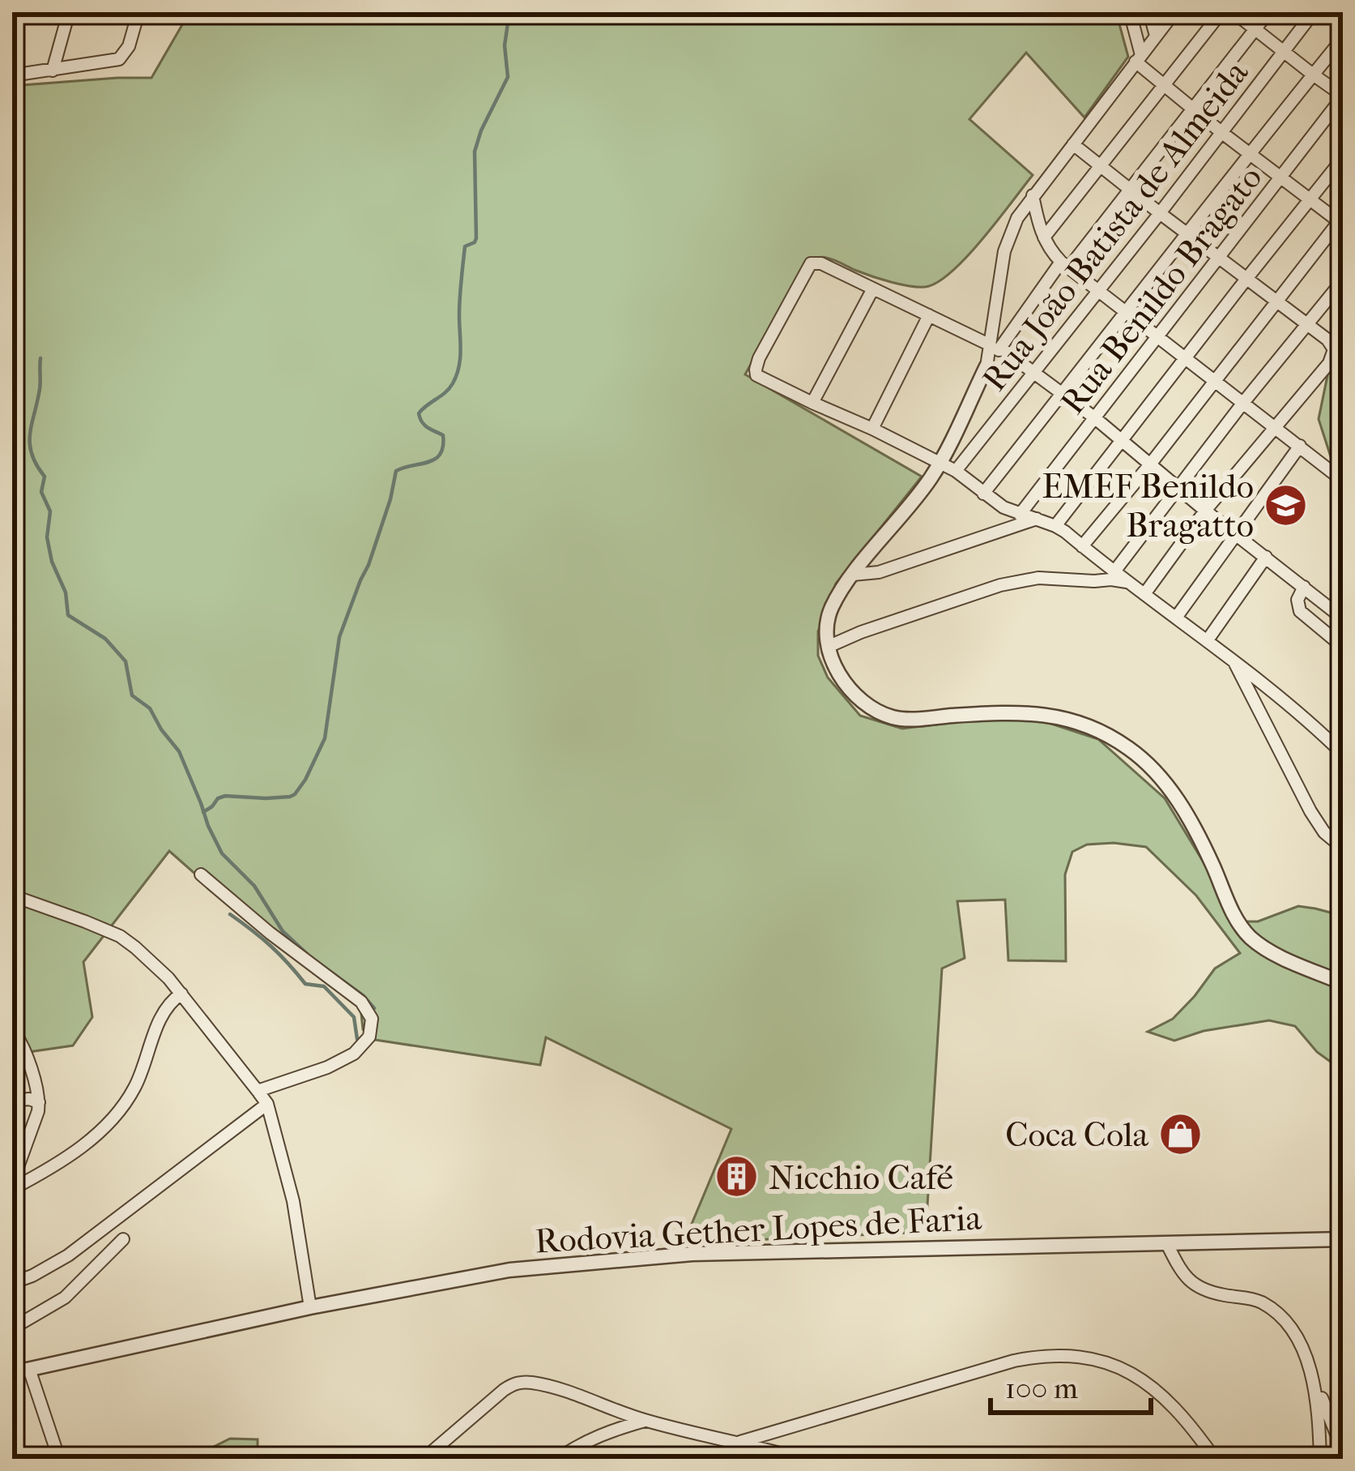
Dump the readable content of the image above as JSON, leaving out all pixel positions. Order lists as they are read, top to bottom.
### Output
{
  "streets": {
    "street": ["Rua João Batista de Almeida", "Rua Benildo Bragato", "Rodovia Gether Lopes de Faria"]
  },
  "places": {
    "school or university": ["EMEF Benildo Bragatto"],
    "shop": ["Coca Cola"],
    "building": ["Nicchio Café"]
  },
  "scale_bar": "100 m"
}
